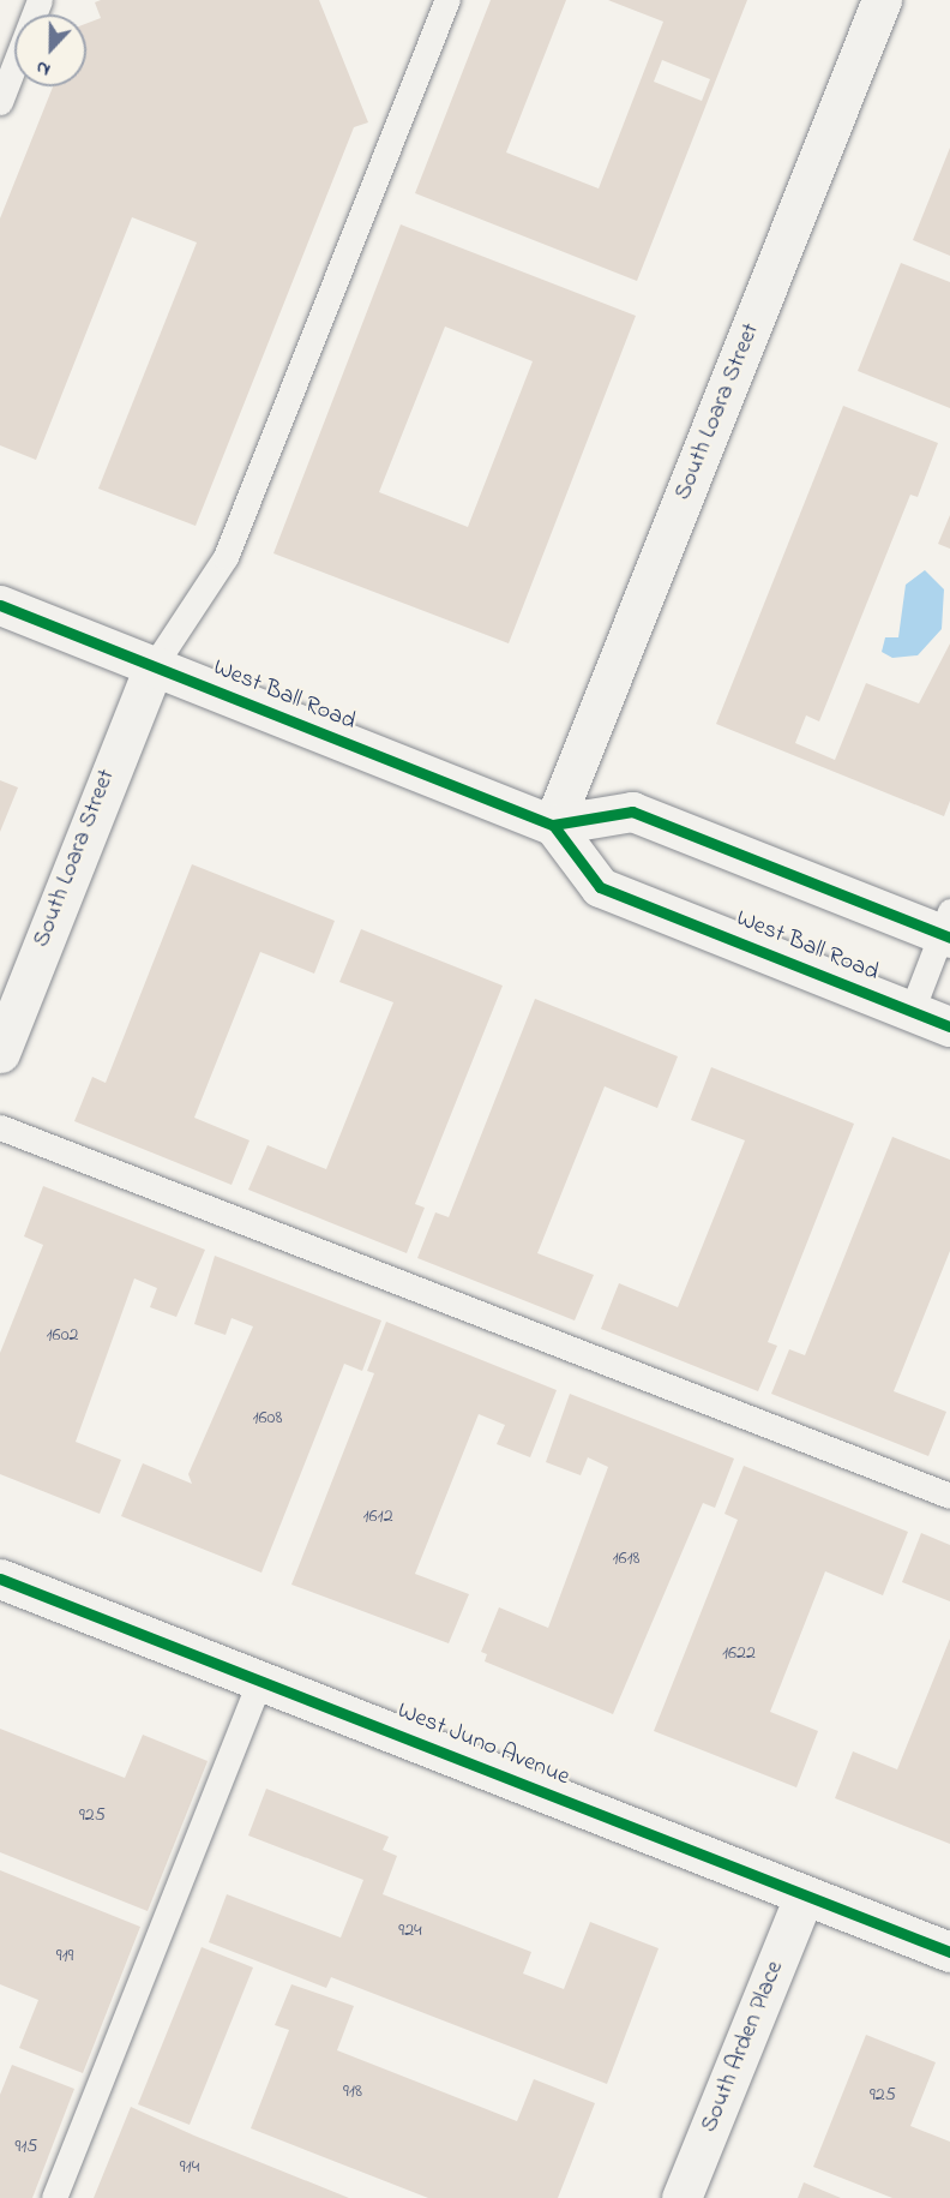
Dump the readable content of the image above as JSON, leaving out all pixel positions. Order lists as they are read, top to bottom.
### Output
{
  "streets": {
    "street": [
      "South Loara Street",
      "West Ball Road",
      "West Juno Avenue",
      "South Arden Place"
    ]
  },
  "crossings": [
    ["South Loara Street", "West Ball Road"],
    ["West Juno Avenue", "South Arden Place"]
  ],
  "house_numbers": [
    "1602",
    "1608",
    "1612",
    "1618",
    "1622",
    "925",
    "924",
    "919",
    "918",
    "925",
    "915",
    "914"
  ],
  "north": "bottom"
}
